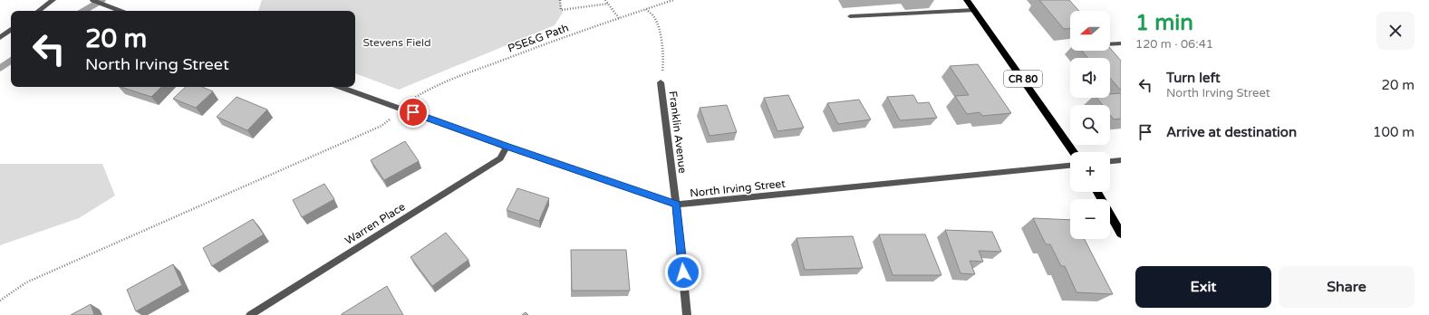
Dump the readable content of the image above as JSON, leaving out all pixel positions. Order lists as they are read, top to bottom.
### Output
{
  "streets": {
    "main road": ["CR 80"],
    "street": ["Franklin Avenue", "North Irving Street", "Warren Place"],
    "path": ["PSE&G Path"]
  },
  "crossings": [
    ["Franklin Avenue", "North Irving Street"],
    ["North Irving Street", "Warren Place"]
  ],
  "parks": ["Stevens Field"],
  "north": "left",
  "page": {
    "heading": ["1 min", "120 m · 06:41"],
    "map_buttons": ["+", "−"],
    "turn": ["20 m", "North Irving Street"],
    "list": [
      {
        "name": "Turn left",
        "note": "North Irving Street",
        "value": "20 m"
      },
      {
        "name": "Arrive at destination",
        "value": "100 m"
      }
    ],
    "buttons": ["Exit", "Share"]
  }
}
